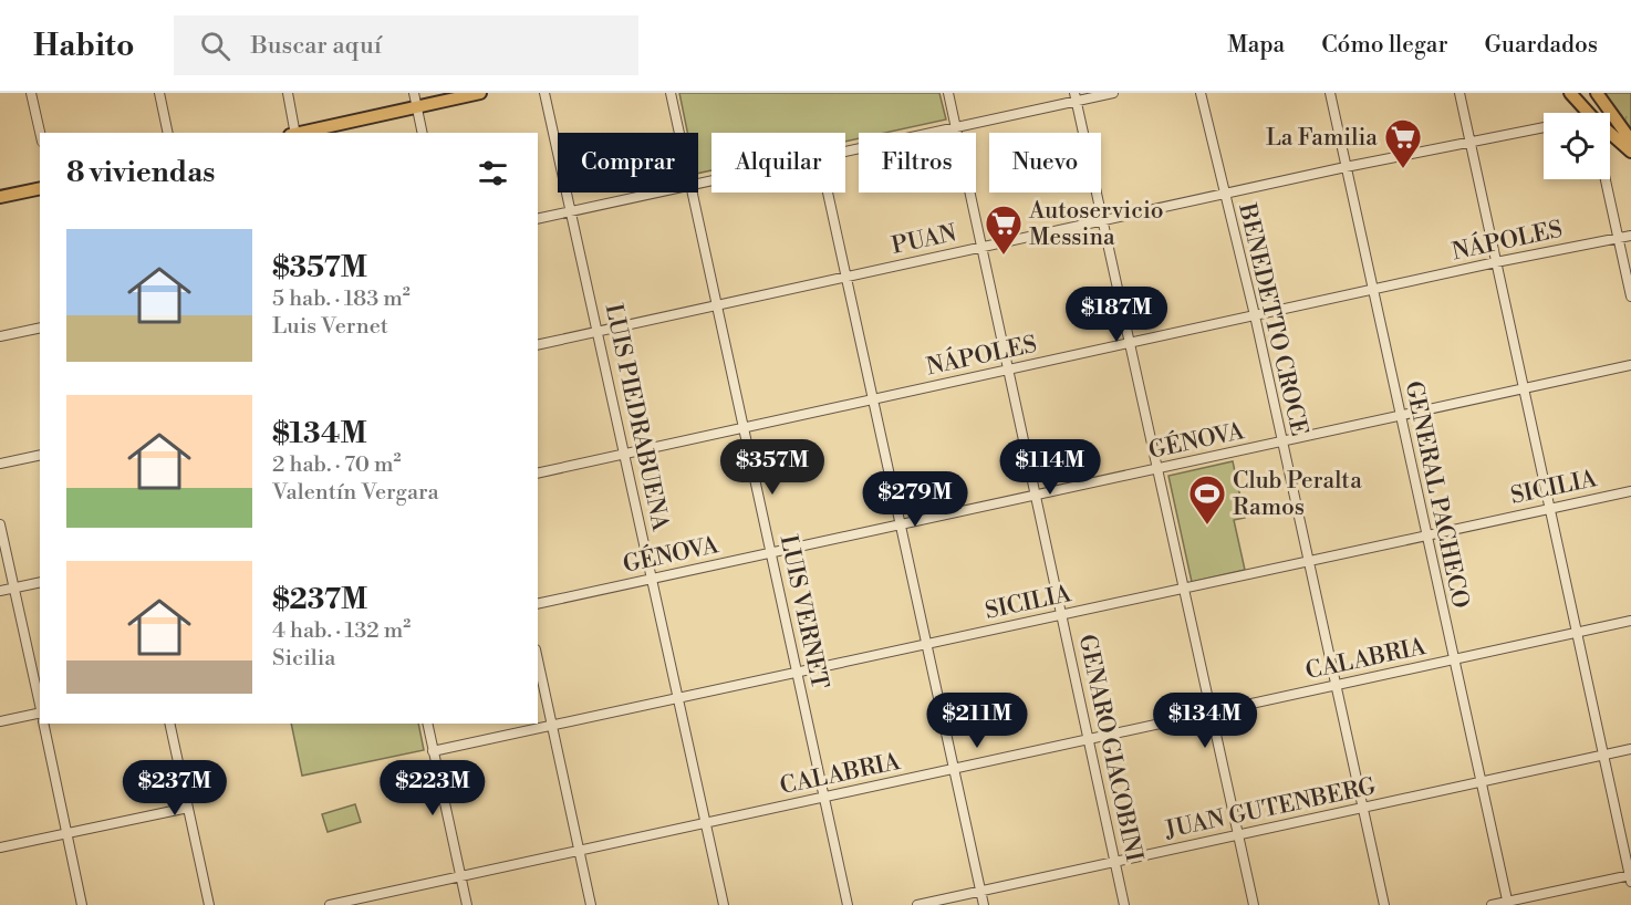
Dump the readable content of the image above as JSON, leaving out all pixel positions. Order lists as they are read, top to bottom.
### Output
{
  "streets": {
    "street": [
      "PUAN",
      "NÁPOLES",
      "BENEDETTO CROCE",
      "LUIS PIEDRABUENA",
      "GÉNOVA",
      "SICILIA",
      "GENERAL PACHECO",
      "LUIS VERNET",
      "CALABRIA",
      "GENARO GIACOBINI",
      "JUAN GUTENBERG"
    ]
  },
  "crossings": [
    ["PUAN", "BENEDETTO CROCE"],
    ["PUAN", "LUIS PIEDRABUENA"],
    ["PUAN", "GENERAL PACHECO"],
    ["PUAN", "LUIS VERNET"],
    ["PUAN", "GENARO GIACOBINI"],
    ["NÁPOLES", "BENEDETTO CROCE"],
    ["NÁPOLES", "LUIS PIEDRABUENA"],
    ["NÁPOLES", "GENERAL PACHECO"],
    ["NÁPOLES", "LUIS VERNET"],
    ["NÁPOLES", "GENARO GIACOBINI"],
    ["BENEDETTO CROCE", "GÉNOVA"],
    ["BENEDETTO CROCE", "SICILIA"],
    ["BENEDETTO CROCE", "CALABRIA"],
    ["BENEDETTO CROCE", "JUAN GUTENBERG"],
    ["LUIS PIEDRABUENA", "GÉNOVA"],
    ["LUIS PIEDRABUENA", "SICILIA"],
    ["LUIS PIEDRABUENA", "CALABRIA"],
    ["GÉNOVA", "GENERAL PACHECO"],
    ["GÉNOVA", "LUIS VERNET"],
    ["GÉNOVA", "GENARO GIACOBINI"],
    ["SICILIA", "GENERAL PACHECO"],
    ["SICILIA", "LUIS VERNET"],
    ["SICILIA", "GENARO GIACOBINI"],
    ["GENERAL PACHECO", "CALABRIA"],
    ["GENERAL PACHECO", "JUAN GUTENBERG"],
    ["LUIS VERNET", "CALABRIA"],
    ["CALABRIA", "GENARO GIACOBINI"],
    ["GENARO GIACOBINI", "JUAN GUTENBERG"]
  ],
  "places": {
    "supermarket": ["La Familia", "Autoservicio Messina"],
    "sports": ["Club Peralta Ramos"]
  },
  "page": {
    "header": "Habito",
    "search": "Buscar aquí",
    "nav": ["Mapa", "Cómo llegar", "Guardados"],
    "chip": [
      "Comprar",
      "Alquilar",
      "Filtros",
      "Nuevo"
    ],
    "heading": "8 viviendas",
    "list": [
      {
        "name": "$357M",
        "note": "5 hab. · 183 m² · Luis Vernet"
      },
      {
        "name": "$134M",
        "note": "2 hab. · 70 m² · Valentín Vergara"
      },
      {
        "name": "$237M",
        "note": "4 hab. · 132 m² · Sicilia"
      }
    ],
    "price": [
      "$187M",
      "$357M",
      "$114M",
      "$279M",
      "$211M",
      "$134M",
      "$237M",
      "$223M"
    ]
  }
}
